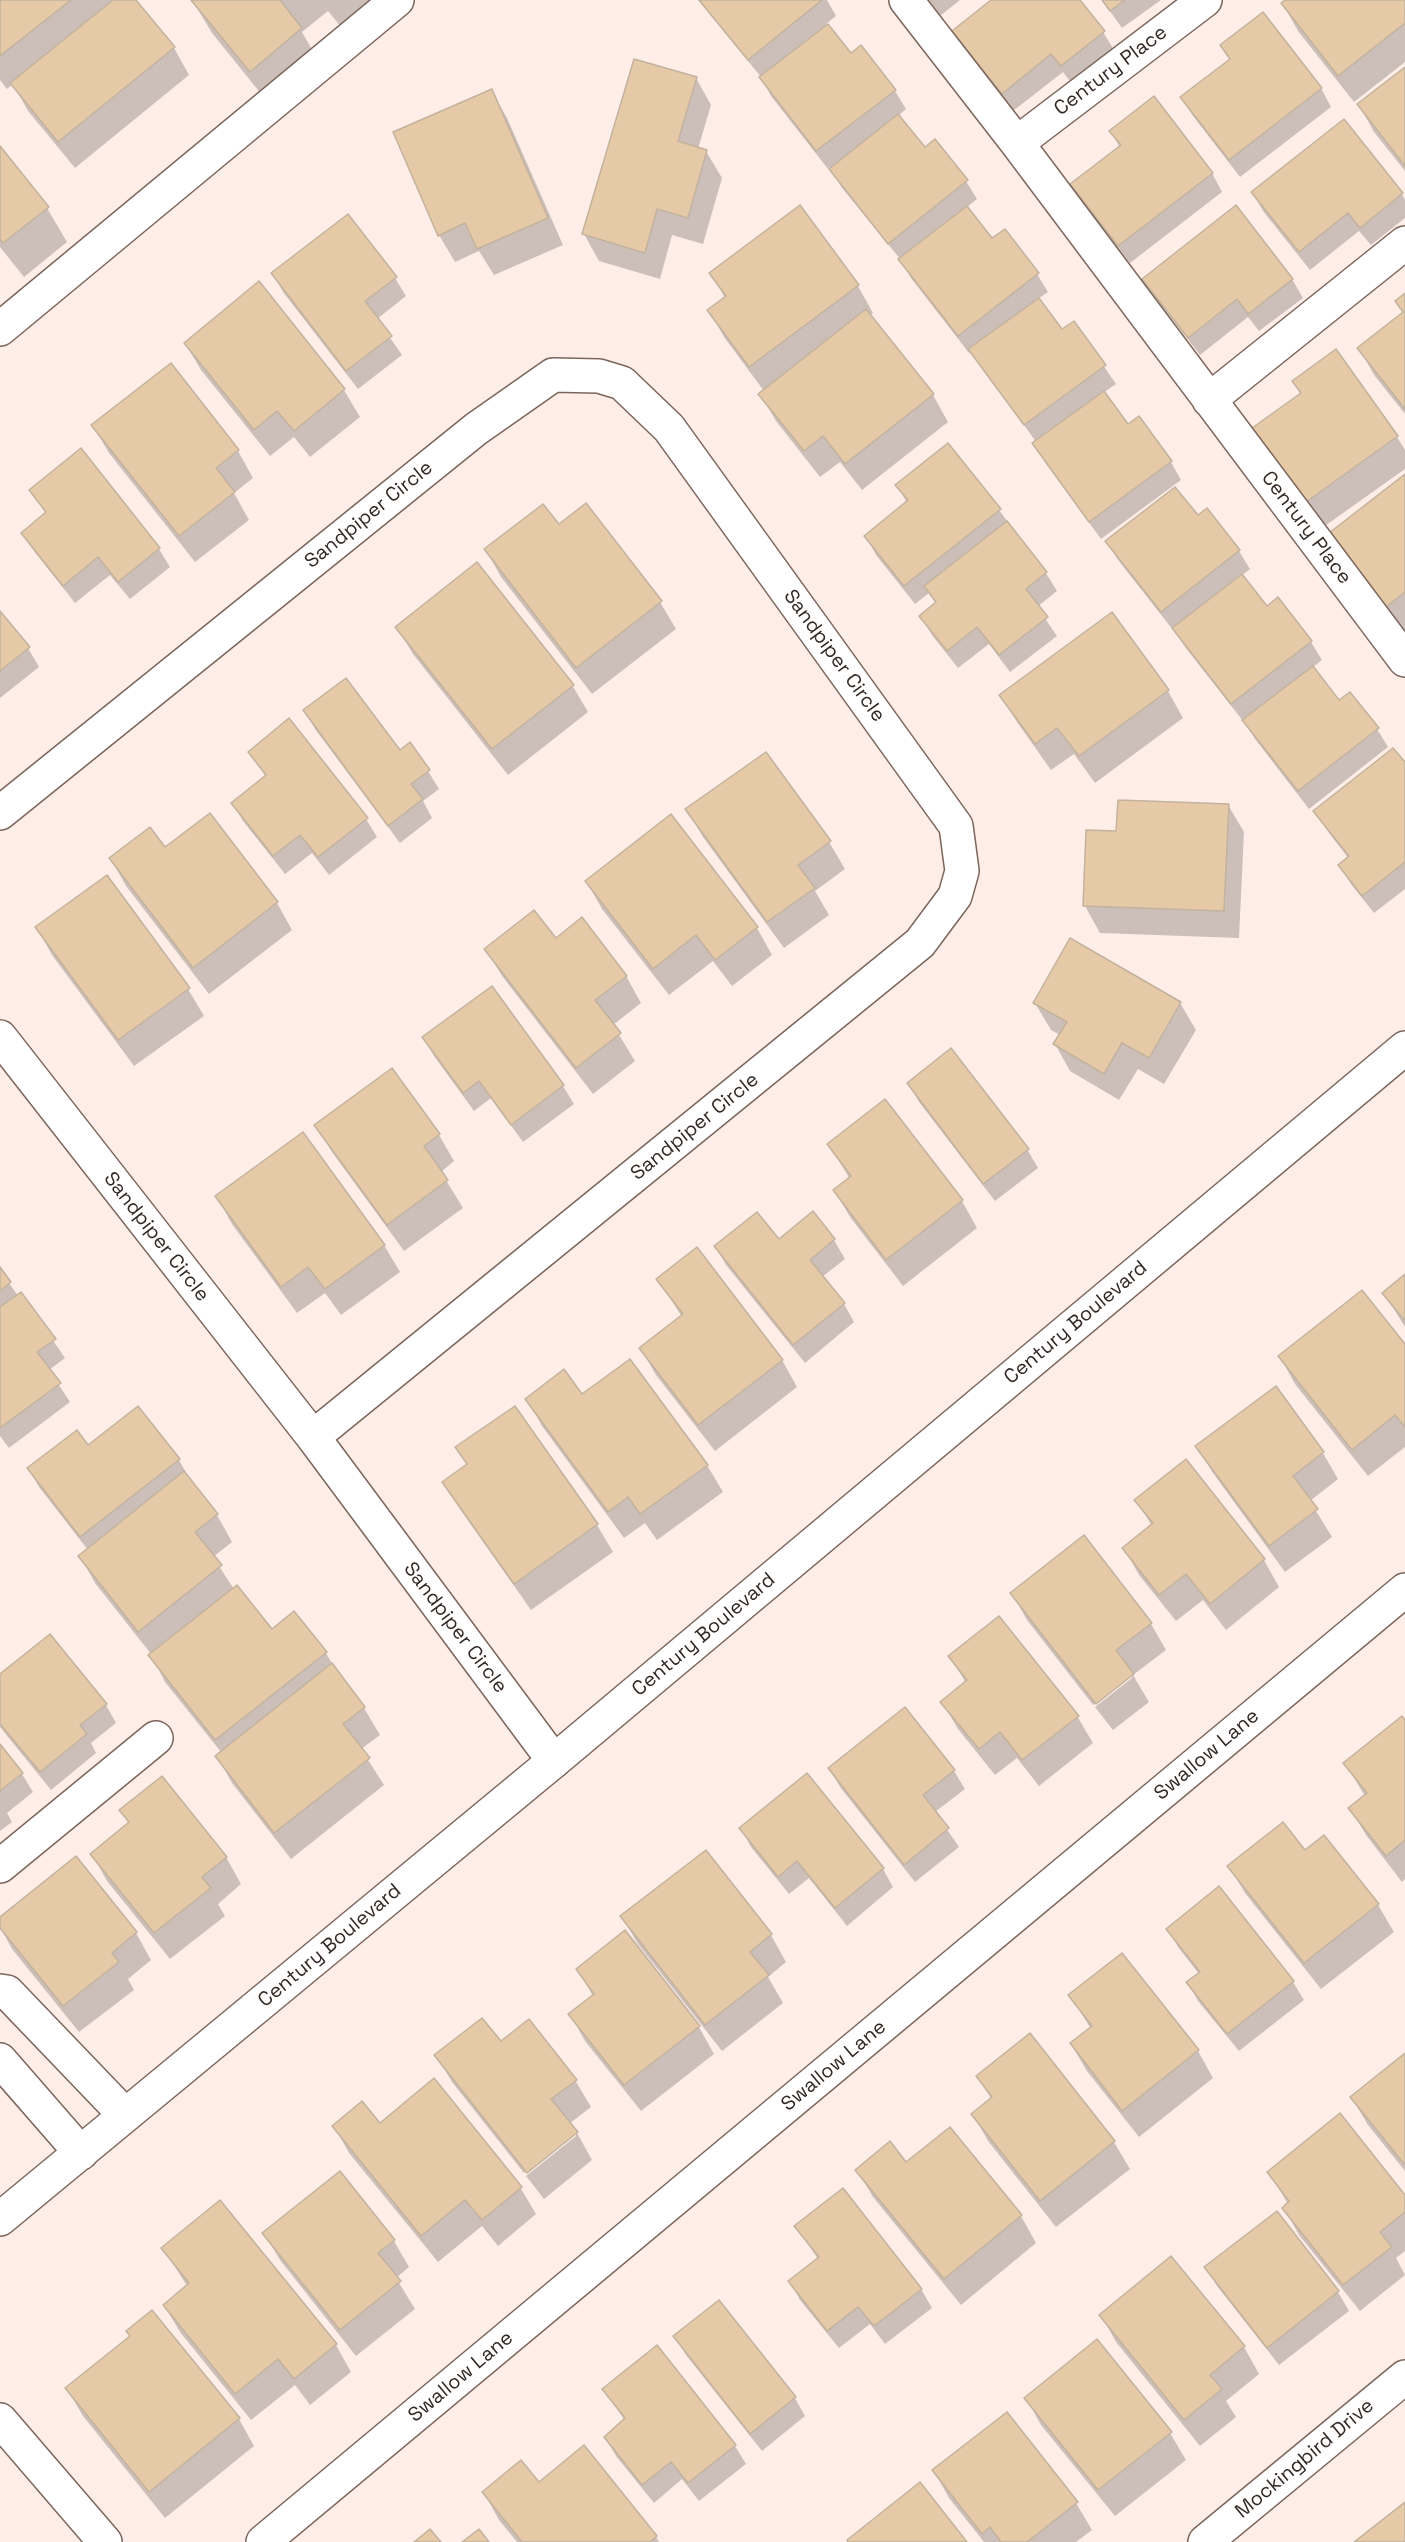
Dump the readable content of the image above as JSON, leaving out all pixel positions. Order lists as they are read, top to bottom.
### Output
{
  "streets": {
    "street": [
      "Century Place",
      "Sandpiper Circle",
      "Century Boulevard",
      "Swallow Lane",
      "Mockingbird Drive"
    ]
  },
  "crossings": [
    ["Sandpiper Circle", "Century Boulevard"]
  ]
}
